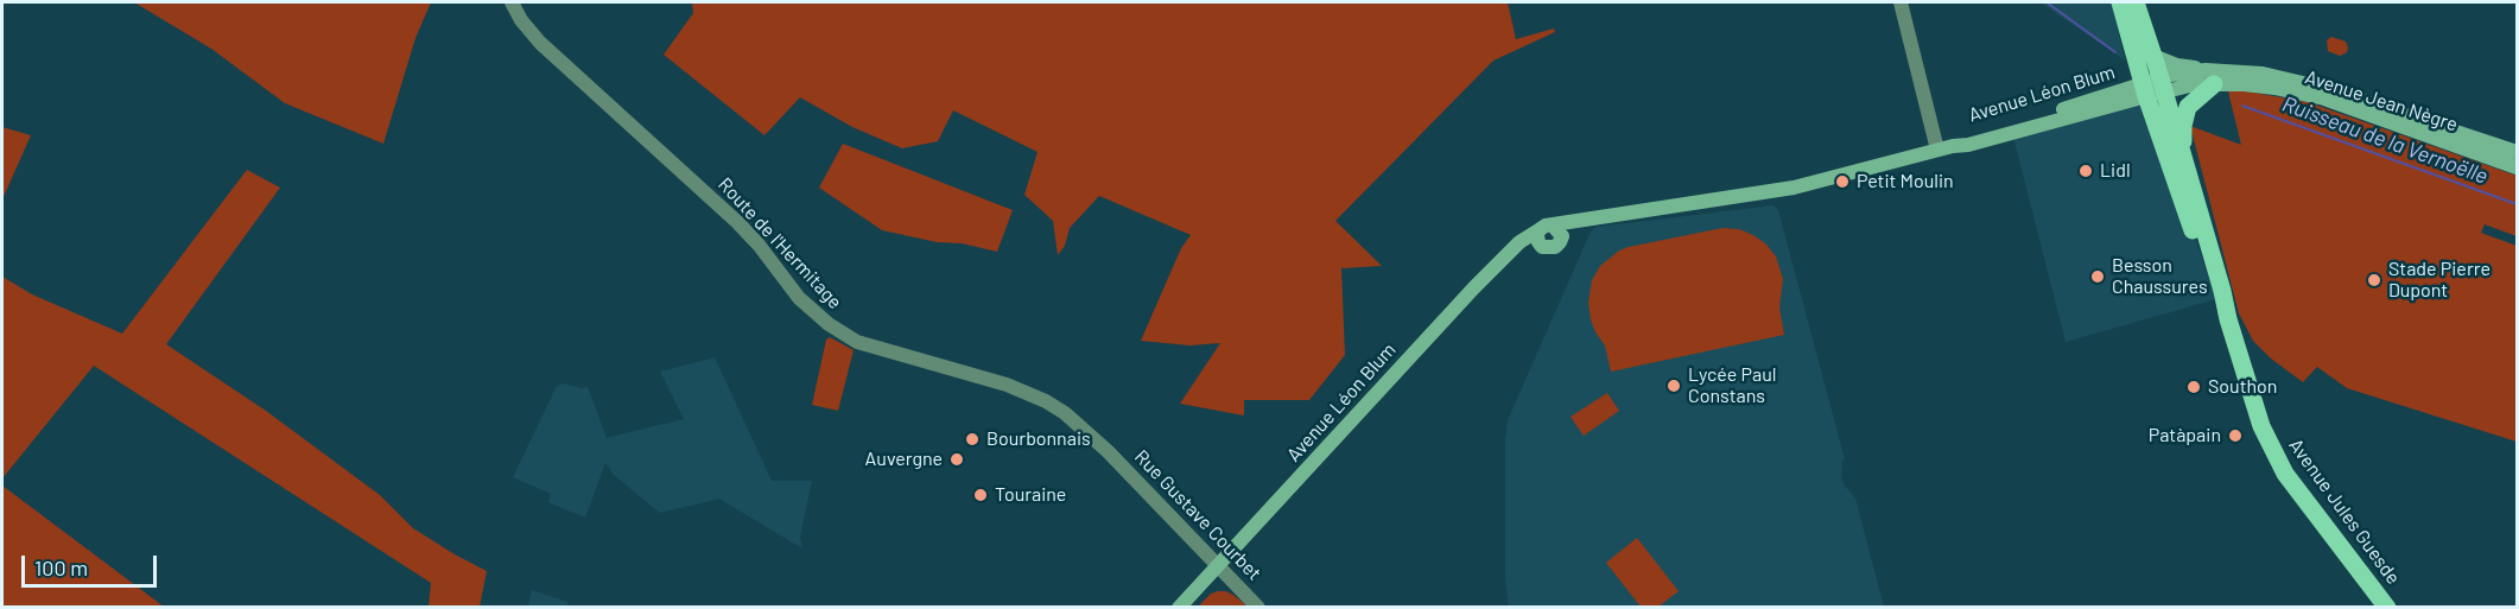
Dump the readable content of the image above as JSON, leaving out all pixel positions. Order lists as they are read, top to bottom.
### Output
{
  "streets": {
    "main road": ["Avenue Léon Blum", "Avenue Jean Nègre", "Avenue Jules Guesde"],
    "street": ["Route de l'Hermitage", "Rue Gustave Courbet"]
  },
  "crossings": [
    ["Avenue Léon Blum", "Avenue Jean Nègre"],
    ["Avenue Léon Blum", "Avenue Jules Guesde"],
    ["Avenue Léon Blum", "Rue Gustave Courbet"],
    ["Avenue Jean Nègre", "Avenue Jules Guesde"],
    ["Route de l'Hermitage", "Rue Gustave Courbet"]
  ],
  "water": ["Ruisseau de la Vernoëlle"],
  "places": [
    "Lidl",
    "Petit Moulin",
    "Besson Chaussures",
    "Stade Pierre Dupont",
    "Lycée Paul Constans",
    "Southon",
    "Patàpain",
    "Bourbonnais",
    "Auvergne",
    "Touraine"
  ],
  "scale_bar": "100 m"
}
